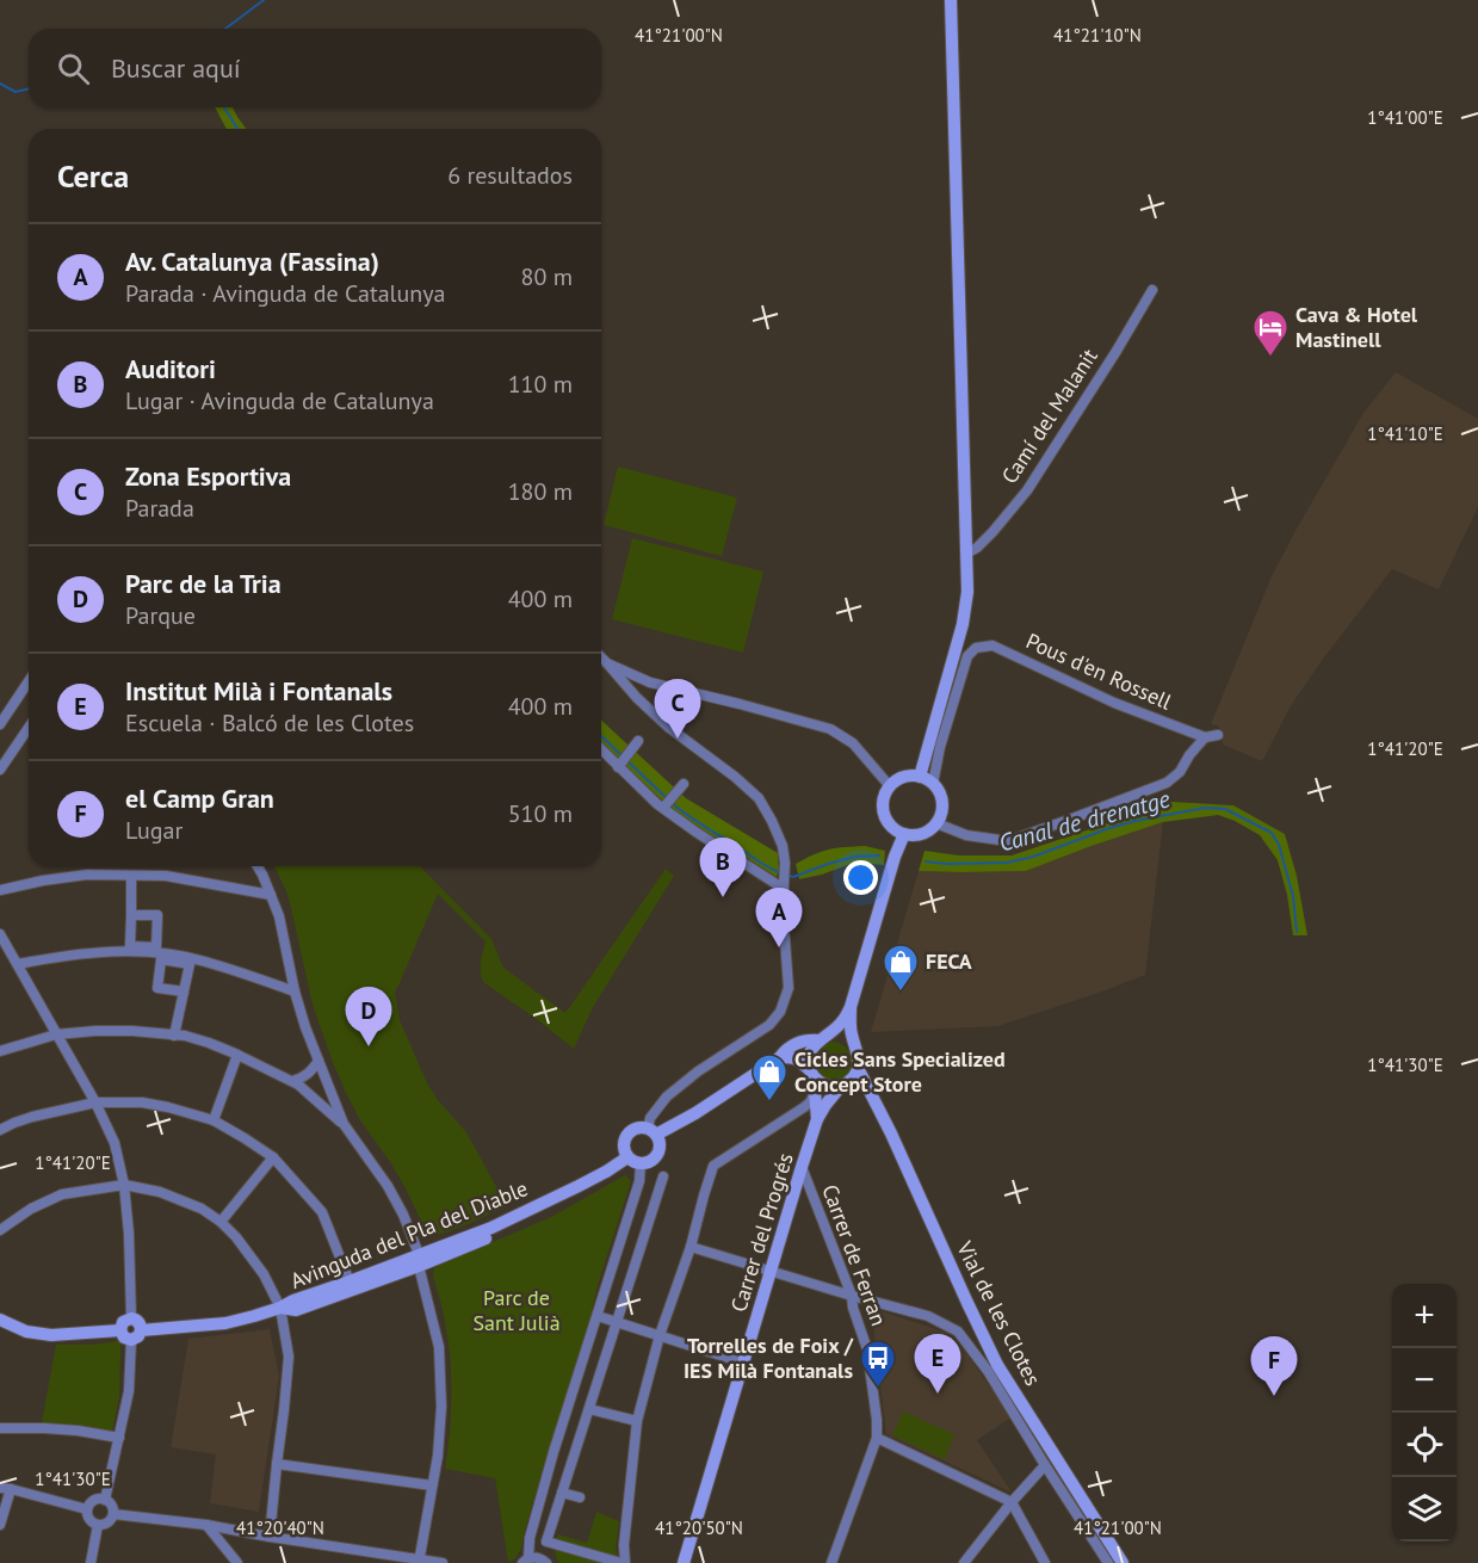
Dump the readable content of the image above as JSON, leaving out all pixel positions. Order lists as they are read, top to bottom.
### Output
{
  "streets": {
    "street": [
      "Camí del Malanit",
      "Pous d'en Rossell",
      "Carrer del Progrés",
      "Avinguda del Pla del Diable",
      "Carrer de Ferran",
      "Vial de les Clotes"
    ]
  },
  "crossings": [
    ["Carrer del Progrés", "Carrer de Ferran"],
    ["Carrer del Progrés", "Vial de les Clotes"]
  ],
  "water": ["Canal de drenatge"],
  "parks": ["Parc de Sant Julià"],
  "places": {
    "hotel": ["Cava & Hotel Mastinell"],
    "shop": ["FECA", "Cicles Sans Specialized Concept Store"],
    "bus stop": ["Torrelles de Foix / IES Milà Fontanals"]
  },
  "page": {
    "search": "Buscar aquí",
    "heading": ["Cerca", "6 resultados"],
    "list": [
      {
        "mark": "A",
        "name": "Av. Catalunya (Fassina)",
        "note": "Parada · Avinguda de Catalunya",
        "value": "80 m"
      },
      {
        "mark": "B",
        "name": "Auditori",
        "note": "Lugar · Avinguda de Catalunya",
        "value": "110 m"
      },
      {
        "mark": "C",
        "name": "Zona Esportiva",
        "note": "Parada",
        "value": "180 m"
      },
      {
        "mark": "D",
        "name": "Parc de la Tria",
        "note": "Parque",
        "value": "400 m"
      },
      {
        "mark": "E",
        "name": "Institut Milà i Fontanals",
        "note": "Escuela · Balcó de les Clotes",
        "value": "400 m"
      },
      {
        "mark": "F",
        "name": "el Camp Gran",
        "note": "Lugar",
        "value": "510 m"
      }
    ],
    "pins": [
      "C",
      "B",
      "A",
      "D",
      "E",
      "F"
    ],
    "map_buttons": ["+", "−"]
  },
  "coordinates": [
    "41°21'00\"N",
    "41°21'10\"N",
    "1°41'00\"E",
    "1°41'10\"E",
    "1°41'20\"E",
    "1°41'30\"E",
    "41°20'40\"N",
    "41°20'50\"N"
  ]
}
